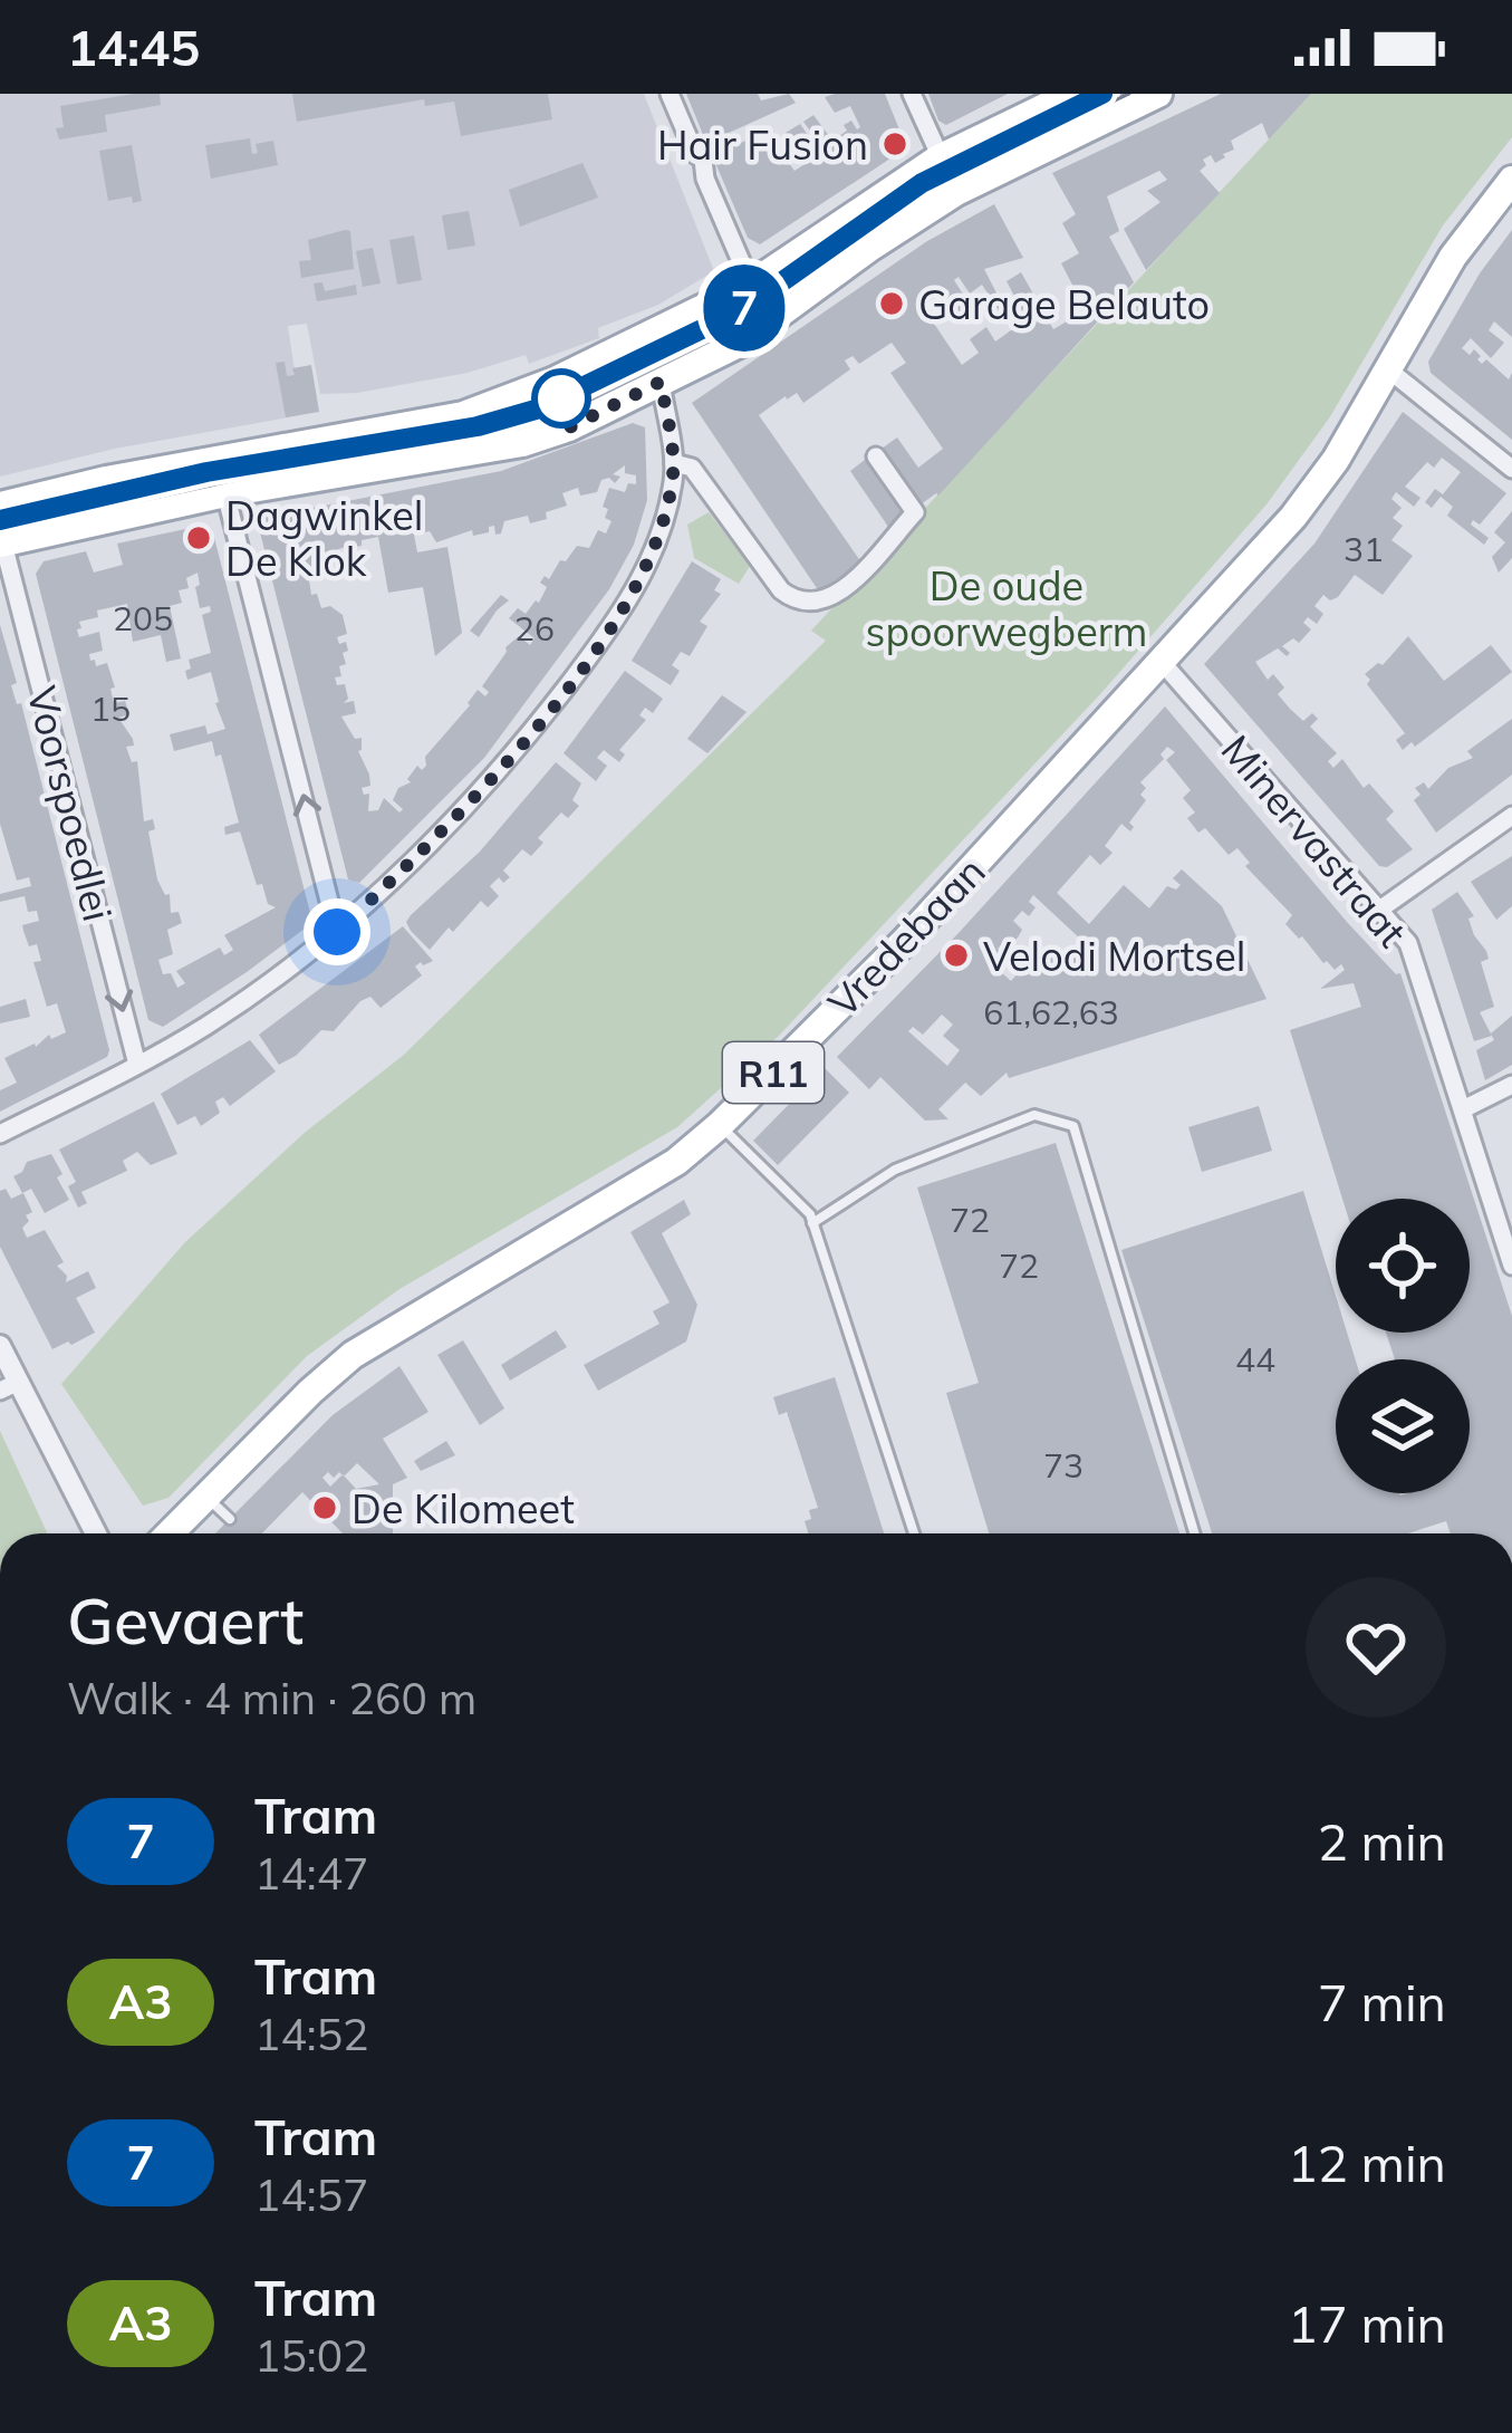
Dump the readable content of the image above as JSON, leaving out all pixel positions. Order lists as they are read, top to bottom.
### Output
{
  "streets": {
    "main road": ["Vredebaan", "R11"],
    "street": ["Voorspoedlei", "Minervastraat"]
  },
  "crossings": [
    ["Minervastraat", "Vredebaan"]
  ],
  "one_way": ["Voorspoedlei"],
  "parks": ["De oude spoorwegberm"],
  "places": [
    "Hair Fusion",
    "Garage Belauto",
    "Dagwinkel De Klok",
    "Velodi Mortsel",
    "De Kilomeet"
  ],
  "lines": ["tram line 7"],
  "house_numbers": [
    "31",
    "205",
    "26",
    "15",
    "61,62,63",
    "72",
    "72",
    "44",
    "73"
  ],
  "page": {
    "status": "14:45",
    "on_map": "7",
    "heading": ["Gevaert", "Walk · 4 min · 260 m"],
    "list": [
      {
        "mark": "7",
        "name": "Tram",
        "note": "14:47",
        "value": "2 min"
      },
      {
        "mark": "A3",
        "name": "Tram",
        "note": "14:52",
        "value": "7 min"
      },
      {
        "mark": "7",
        "name": "Tram",
        "note": "14:57",
        "value": "12 min"
      },
      {
        "mark": "A3",
        "name": "Tram",
        "note": "15:02",
        "value": "17 min"
      }
    ]
  }
}
